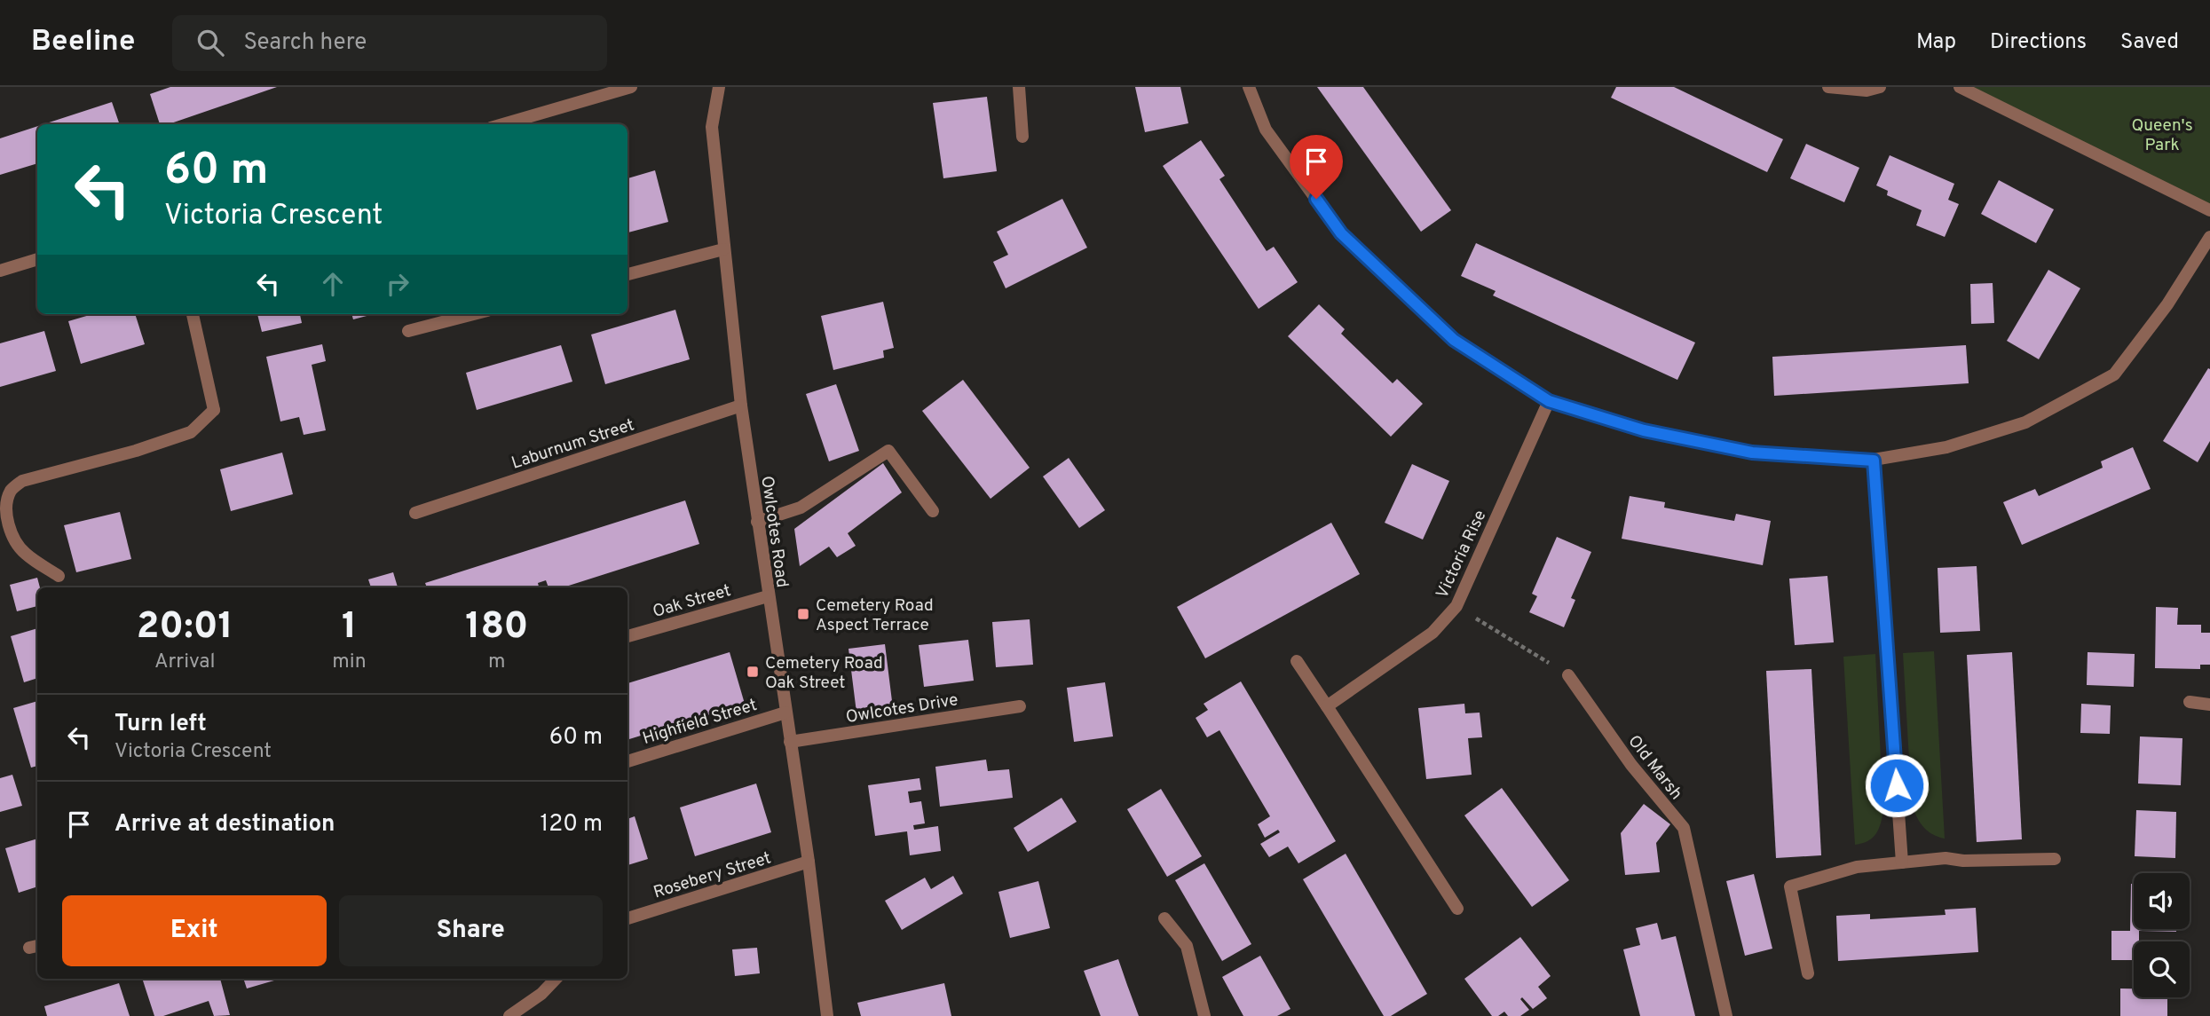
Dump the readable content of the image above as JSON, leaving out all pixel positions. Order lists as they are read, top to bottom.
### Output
{
  "streets": {
    "street": [
      "Laburnum Street",
      "Owlcotes Road",
      "Victoria Rise",
      "Oak Street",
      "Owlcotes Drive",
      "Highfield Street",
      "Old Marsh",
      "Rosebery Street"
    ]
  },
  "crossings": [
    ["Laburnum Street", "Owlcotes Road"],
    ["Owlcotes Road", "Oak Street"],
    ["Owlcotes Road", "Owlcotes Drive"],
    ["Owlcotes Road", "Highfield Street"],
    ["Owlcotes Road", "Rosebery Street"]
  ],
  "parks": ["Queen's Park"],
  "places": {
    "transit": ["Cemetery Road Aspect Terrace", "Cemetery Road Oak Street"]
  },
  "page": {
    "header": "Beeline",
    "search": "Search here",
    "nav": ["Map", "Directions", "Saved"],
    "turn": ["60 m", "Victoria Crescent"],
    "eta": [
      "20:01",
      "Arrival",
      "1",
      "min",
      "180",
      "m"
    ],
    "list": [
      {
        "name": "Turn left",
        "note": "Victoria Crescent",
        "value": "60 m"
      },
      {
        "name": "Arrive at destination",
        "value": "120 m"
      }
    ],
    "buttons": ["Exit", "Share"]
  }
}
